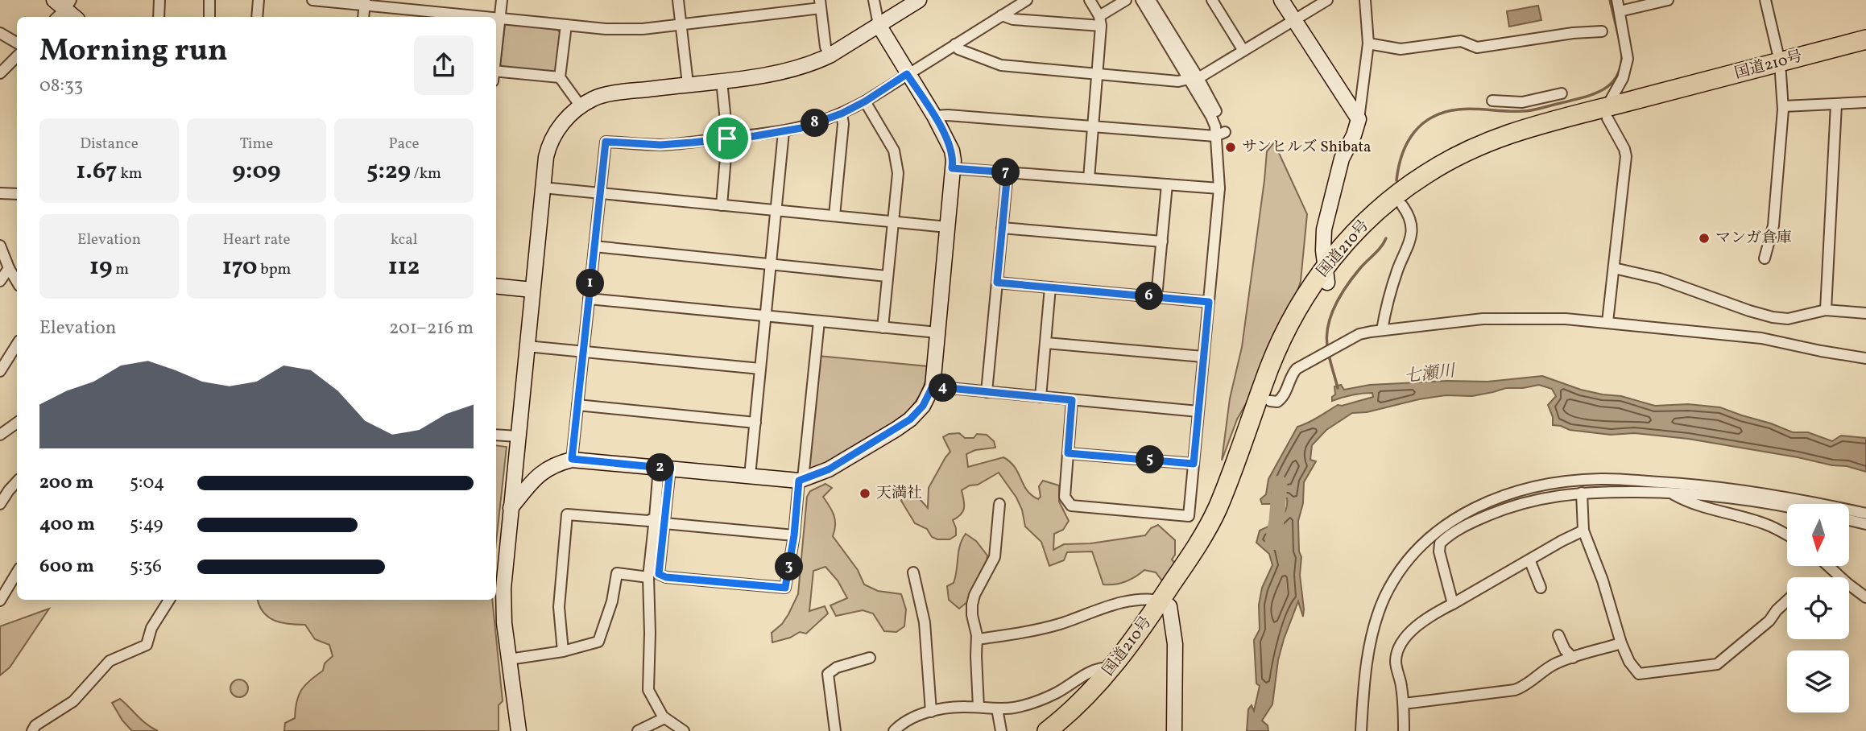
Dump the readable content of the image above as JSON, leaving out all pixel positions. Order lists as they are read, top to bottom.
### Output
{
  "streets": {
    "highway": ["国道210号"]
  },
  "water": ["七瀬川"],
  "places": ["サンヒルズ Shibata", "マンガ倉庫", "天満社"],
  "north": "bottom",
  "page": {
    "heading": ["Morning run", "08:33"],
    "pins": [
      "8",
      "7",
      "1",
      "6",
      "4",
      "5",
      "2",
      "3"
    ],
    "stats": [
      ["Distance", "1.67 km"],
      ["Time", "9:09"],
      ["Pace", "5:29 /km"],
      ["Elevation", "19 m"],
      ["Heart rate", "170 bpm"],
      ["kcal", "112"]
    ],
    "chart": ["Elevation", "201–216 m"],
    "list": [
      {
        "name": "200 m",
        "note": "5:04"
      },
      {
        "name": "400 m",
        "note": "5:49"
      },
      {
        "name": "600 m",
        "note": "5:36"
      }
    ]
  }
}
